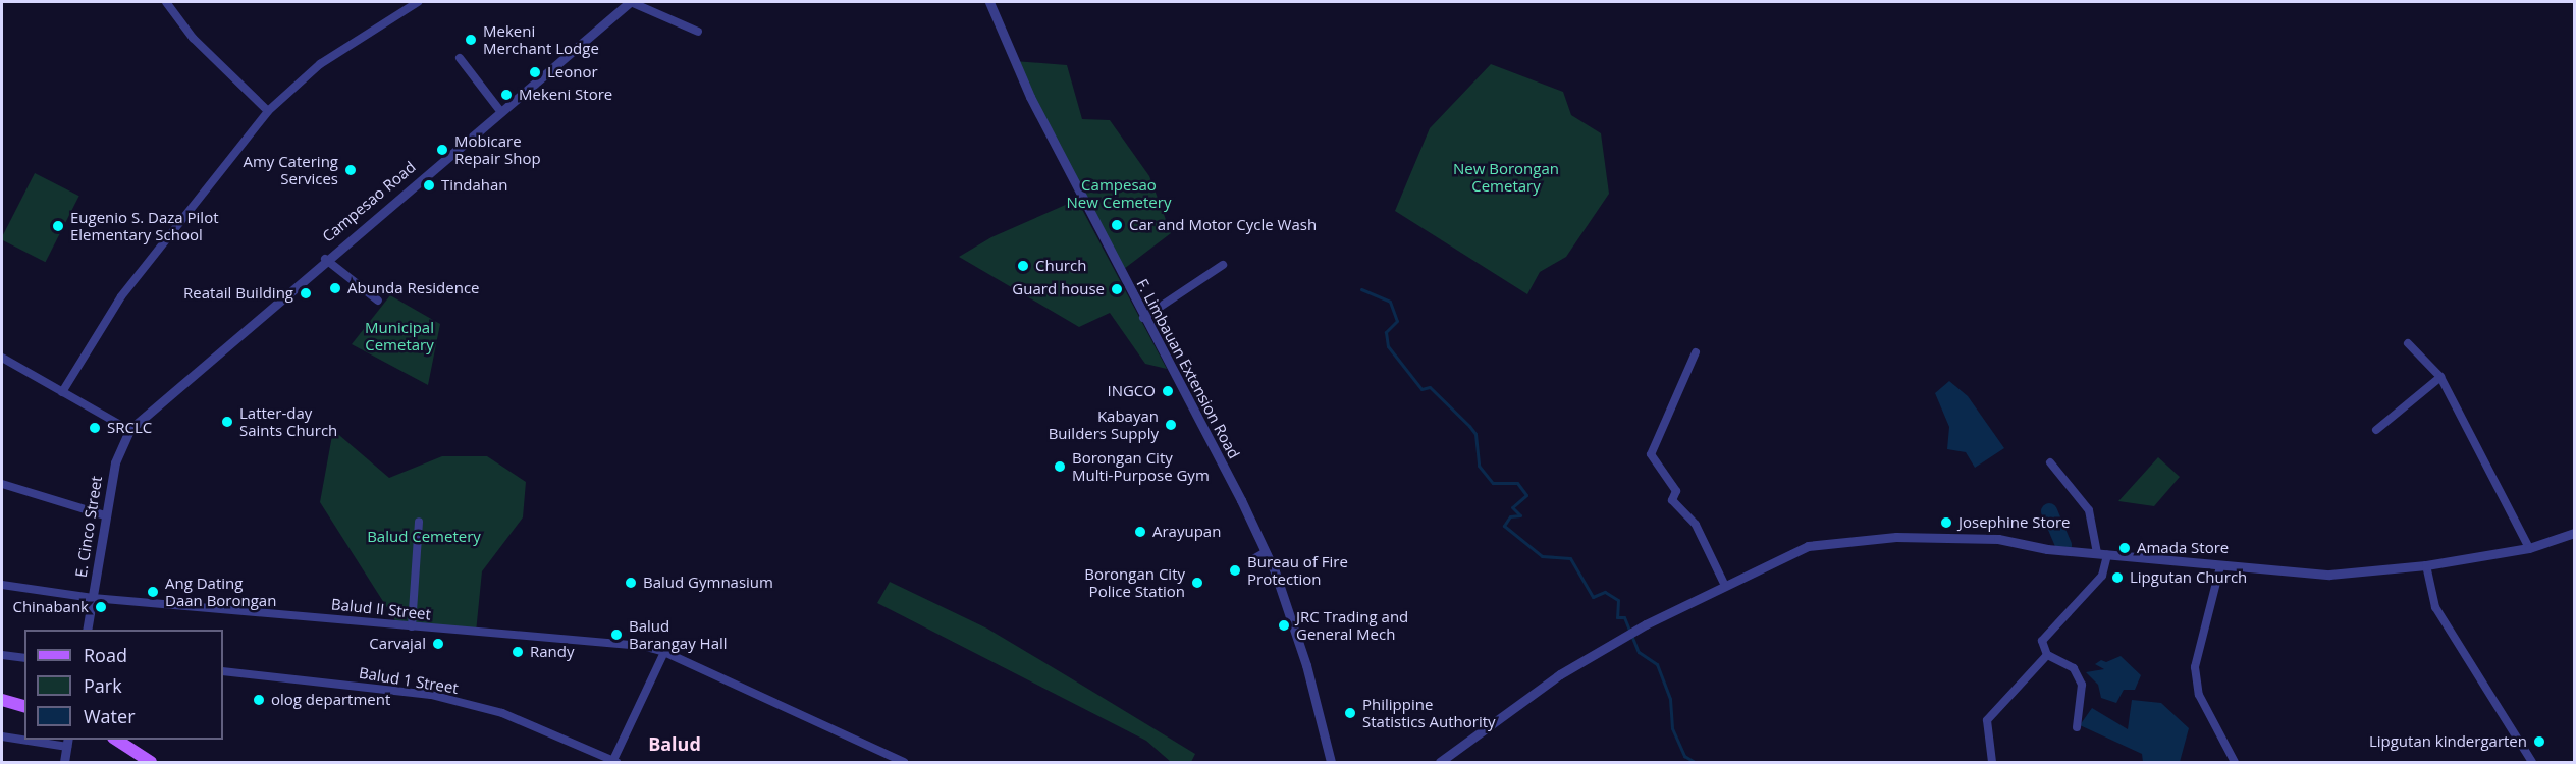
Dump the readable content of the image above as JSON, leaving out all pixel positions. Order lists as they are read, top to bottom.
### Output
{
  "streets": {
    "street": [
      "Campesao Road",
      "F. Limbauan Extension Road",
      "E. Cinco Street",
      "Balud II Street",
      "Balud 1 Street"
    ]
  },
  "crossings": [
    ["Campesao Road", "E. Cinco Street"],
    ["E. Cinco Street", "Balud II Street"]
  ],
  "districts": ["Balud"],
  "parks": [
    "New Borongan Cemetary",
    "Campesao New Cemetery",
    "Municipal Cemetary",
    "Balud Cemetery"
  ],
  "places": [
    "Mekeni Merchant Lodge",
    "Leonor",
    "Mekeni Store",
    "Mobicare Repair Shop",
    "Amy Catering Services",
    "Tindahan",
    "Car and Motor Cycle Wash",
    "Eugenio S. Daza Pilot Elementary School",
    "Church",
    "Abunda Residence",
    "Guard house",
    "Reatail Building",
    "INGCO",
    "Latter-day Saints Church",
    "Kabayan Builders Supply",
    "SRCLC",
    "Borongan City Multi-Purpose Gym",
    "Josephine Store",
    "Arayupan",
    "Amada Store",
    "Bureau of Fire Protection",
    "Lipgutan Church",
    "Balud Gymnasium",
    "Borongan City Police Station",
    "Ang Dating Daan Borongan",
    "Chinabank",
    "JRC Trading and General Mech",
    "Balud Barangay Hall",
    "Carvajal",
    "Randy",
    "olog department",
    "Philippine Statistics Authority",
    "Lipgutan kindergarten"
  ],
  "legend": ["Road", "Park", "Water"]
}
